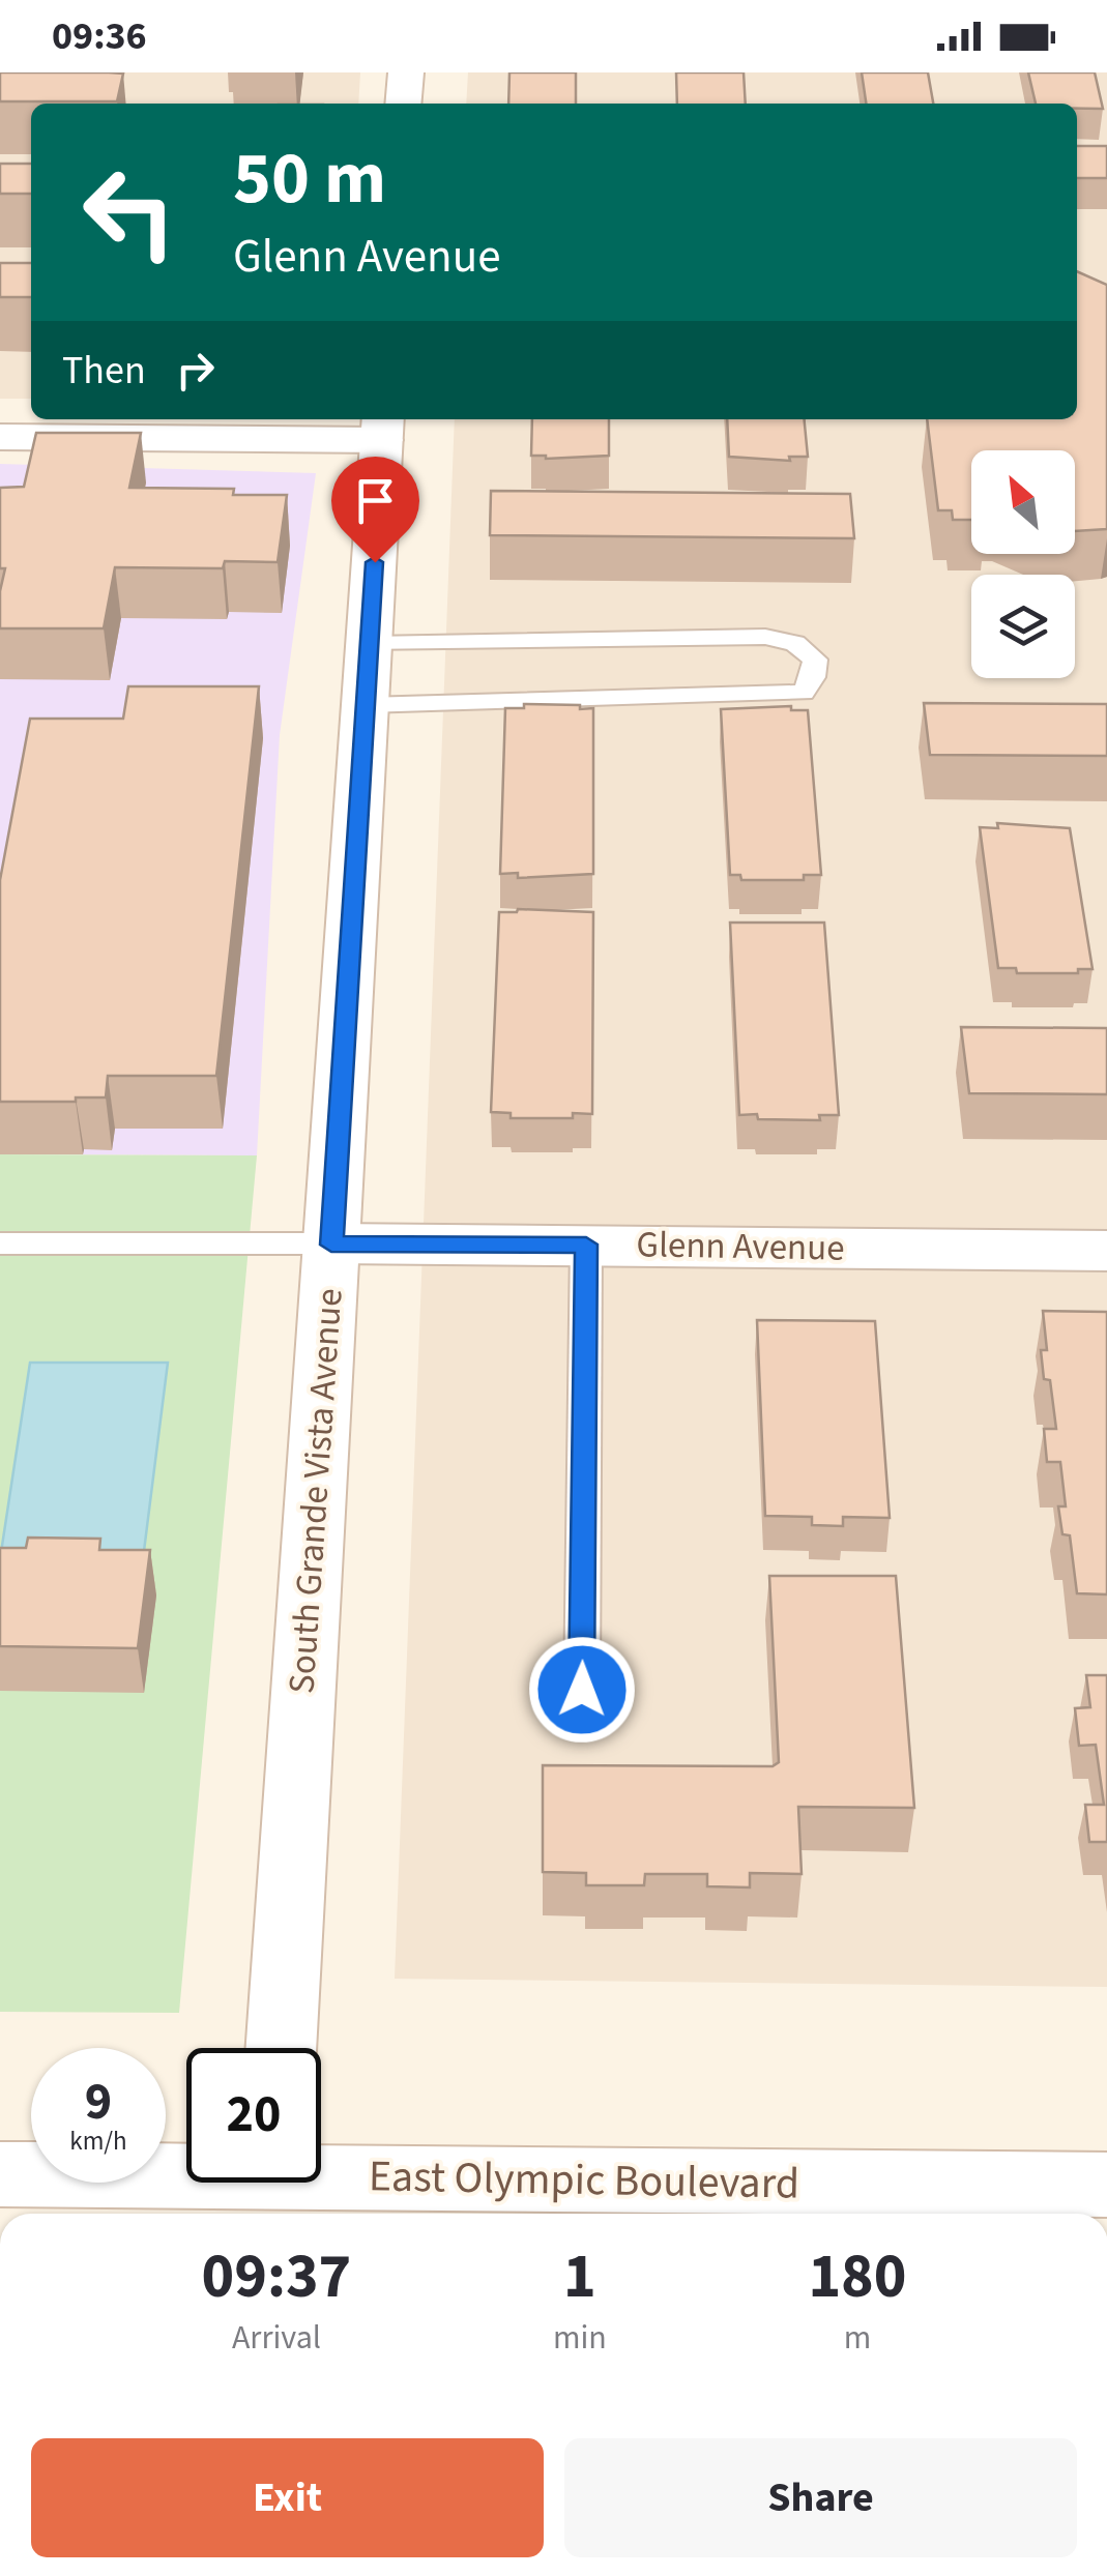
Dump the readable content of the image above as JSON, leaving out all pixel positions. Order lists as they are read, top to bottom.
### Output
{
  "streets": {
    "street": ["Glenn Avenue", "South Grande Vista Avenue", "East Olympic Boulevard"]
  },
  "crossings": [
    ["Glenn Avenue", "South Grande Vista Avenue"]
  ],
  "north": "top left",
  "page": {
    "status": "09:36",
    "turn": ["50 m", "Glenn Avenue"],
    "then": "Then",
    "speed": "9 km/h",
    "limit": "20",
    "eta": [
      "09:37",
      "Arrival",
      "1",
      "min",
      "180",
      "m"
    ],
    "buttons": ["Exit", "Share"]
  }
}
